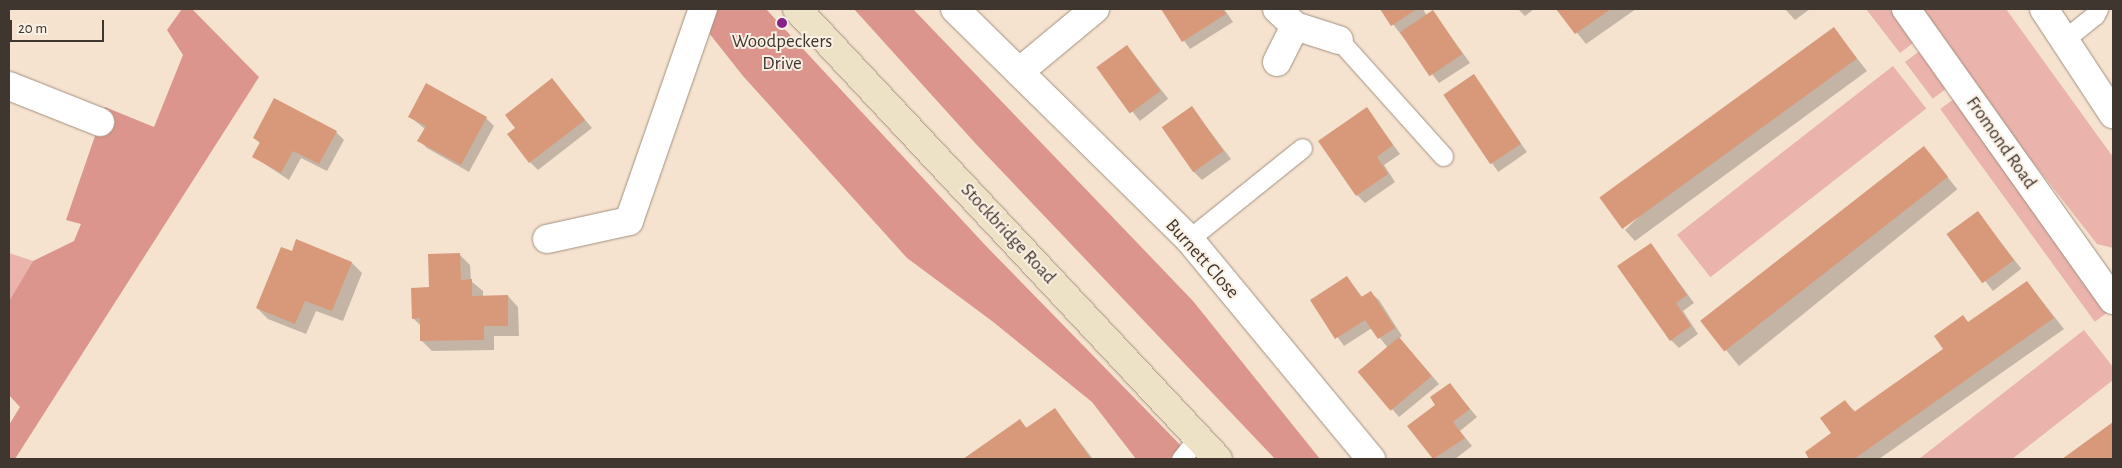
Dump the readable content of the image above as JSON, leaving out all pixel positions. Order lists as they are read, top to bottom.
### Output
{
  "streets": {
    "main road": ["Stockbridge Road"],
    "street": ["Fromond Road", "Burnett Close"]
  },
  "places": ["Woodpeckers Drive"],
  "scale_bar": "20 m"
}
